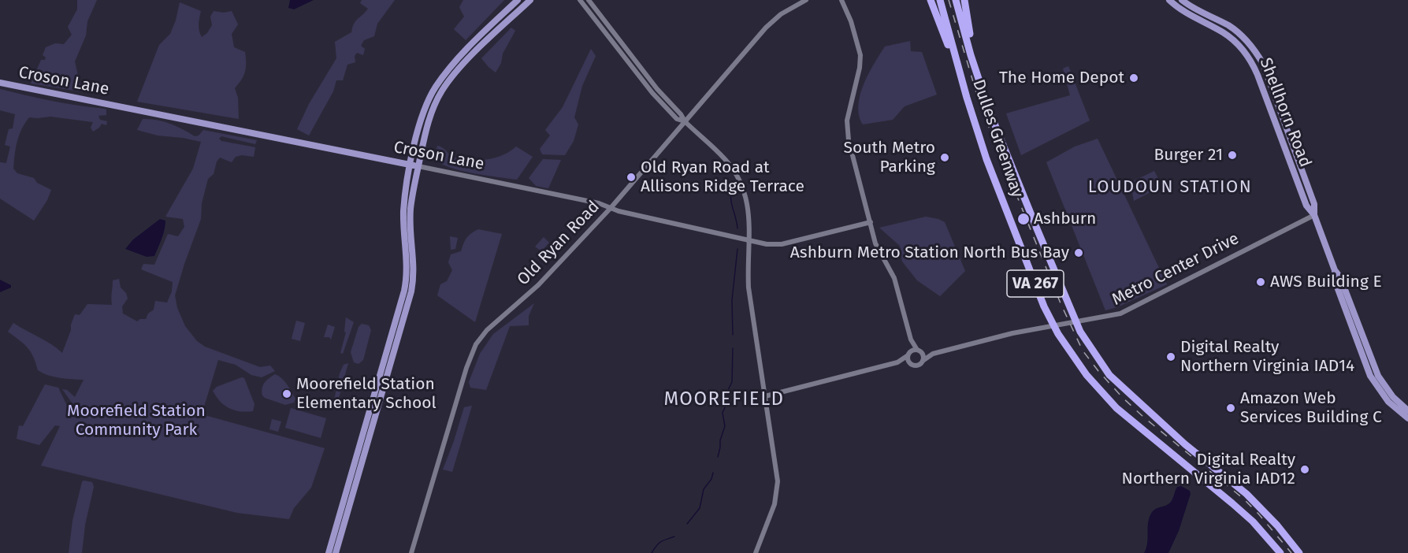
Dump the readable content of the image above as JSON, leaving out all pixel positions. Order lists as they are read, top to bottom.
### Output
{
  "streets": {
    "highway": ["Dulles Greenway", "VA 267"],
    "main road": ["Croson Lane", "Shellhorn Road"],
    "street": ["Old Ryan Road", "Metro Center Drive"]
  },
  "crossings": [
    ["Croson Lane", "Old Ryan Road"],
    ["Shellhorn Road", "Metro Center Drive"]
  ],
  "districts": ["LOUDOUN STATION", "MOOREFIELD"],
  "parks": ["Moorefield Station Community Park"],
  "places": [
    "The Home Depot",
    "Burger 21",
    "South Metro Parking",
    "Old Ryan Road at Allisons Ridge Terrace",
    "Ashburn",
    "Ashburn Metro Station North Bus Bay",
    "AWS Building E",
    "Digital Realty Northern Virginia IAD14",
    "Moorefield Station Elementary School",
    "Amazon Web Services Building C",
    "Digital Realty Northern Virginia IAD12"
  ]
}
